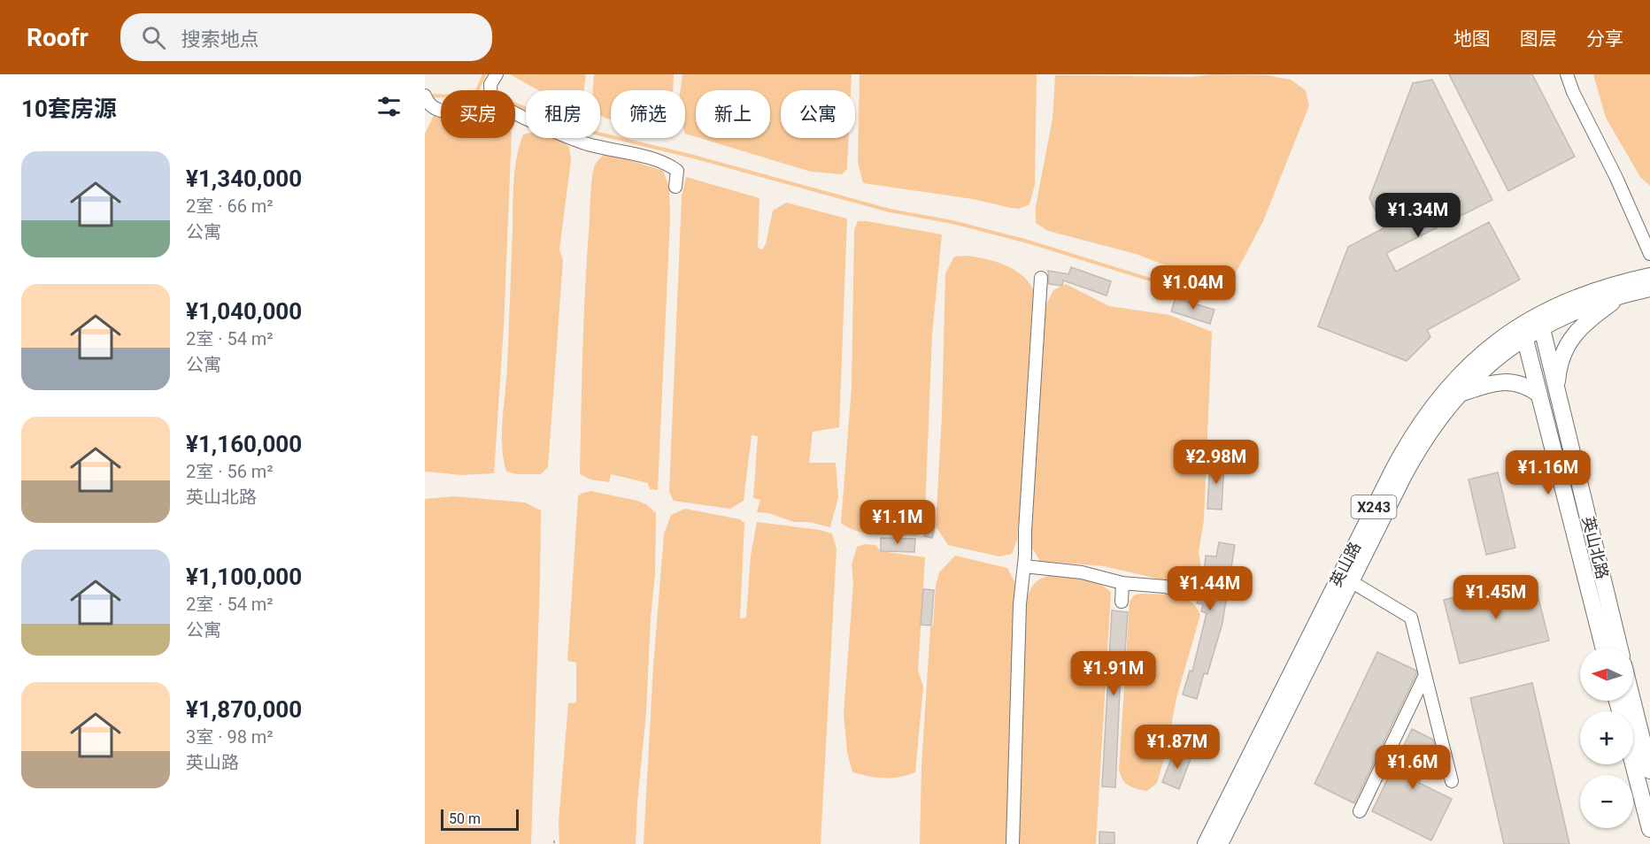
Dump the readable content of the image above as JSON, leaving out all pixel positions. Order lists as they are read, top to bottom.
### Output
{
  "streets": {
    "main road": ["X243", "英山北路", "英山路"]
  },
  "crossings": [
    ["英山北路", "英山路"]
  ],
  "scale_bar": "50 m",
  "north": "left",
  "page": {
    "header": "Roofr",
    "search": "搜索地点",
    "nav": ["地图", "图层", "分享"],
    "heading": "10套房源",
    "chip": [
      "买房",
      "租房",
      "筛选",
      "新上",
      "公寓"
    ],
    "list": [
      {
        "name": "¥1,340,000",
        "note": "2室 · 66 m² · 公寓"
      },
      {
        "name": "¥1,040,000",
        "note": "2室 · 54 m² · 公寓"
      },
      {
        "name": "¥1,160,000",
        "note": "2室 · 56 m² · 英山北路"
      },
      {
        "name": "¥1,100,000",
        "note": "2室 · 54 m² · 公寓"
      },
      {
        "name": "¥1,870,000",
        "note": "3室 · 98 m² · 英山路"
      }
    ],
    "price": [
      "¥1.34M",
      "¥1.04M",
      "¥2.98M",
      "¥1.16M",
      "¥1.1M",
      "¥1.44M",
      "¥1.45M",
      "¥1.91M",
      "¥1.87M",
      "¥1.6M"
    ],
    "map_buttons": ["+", "−"],
    "scale": "50 m"
  }
}
